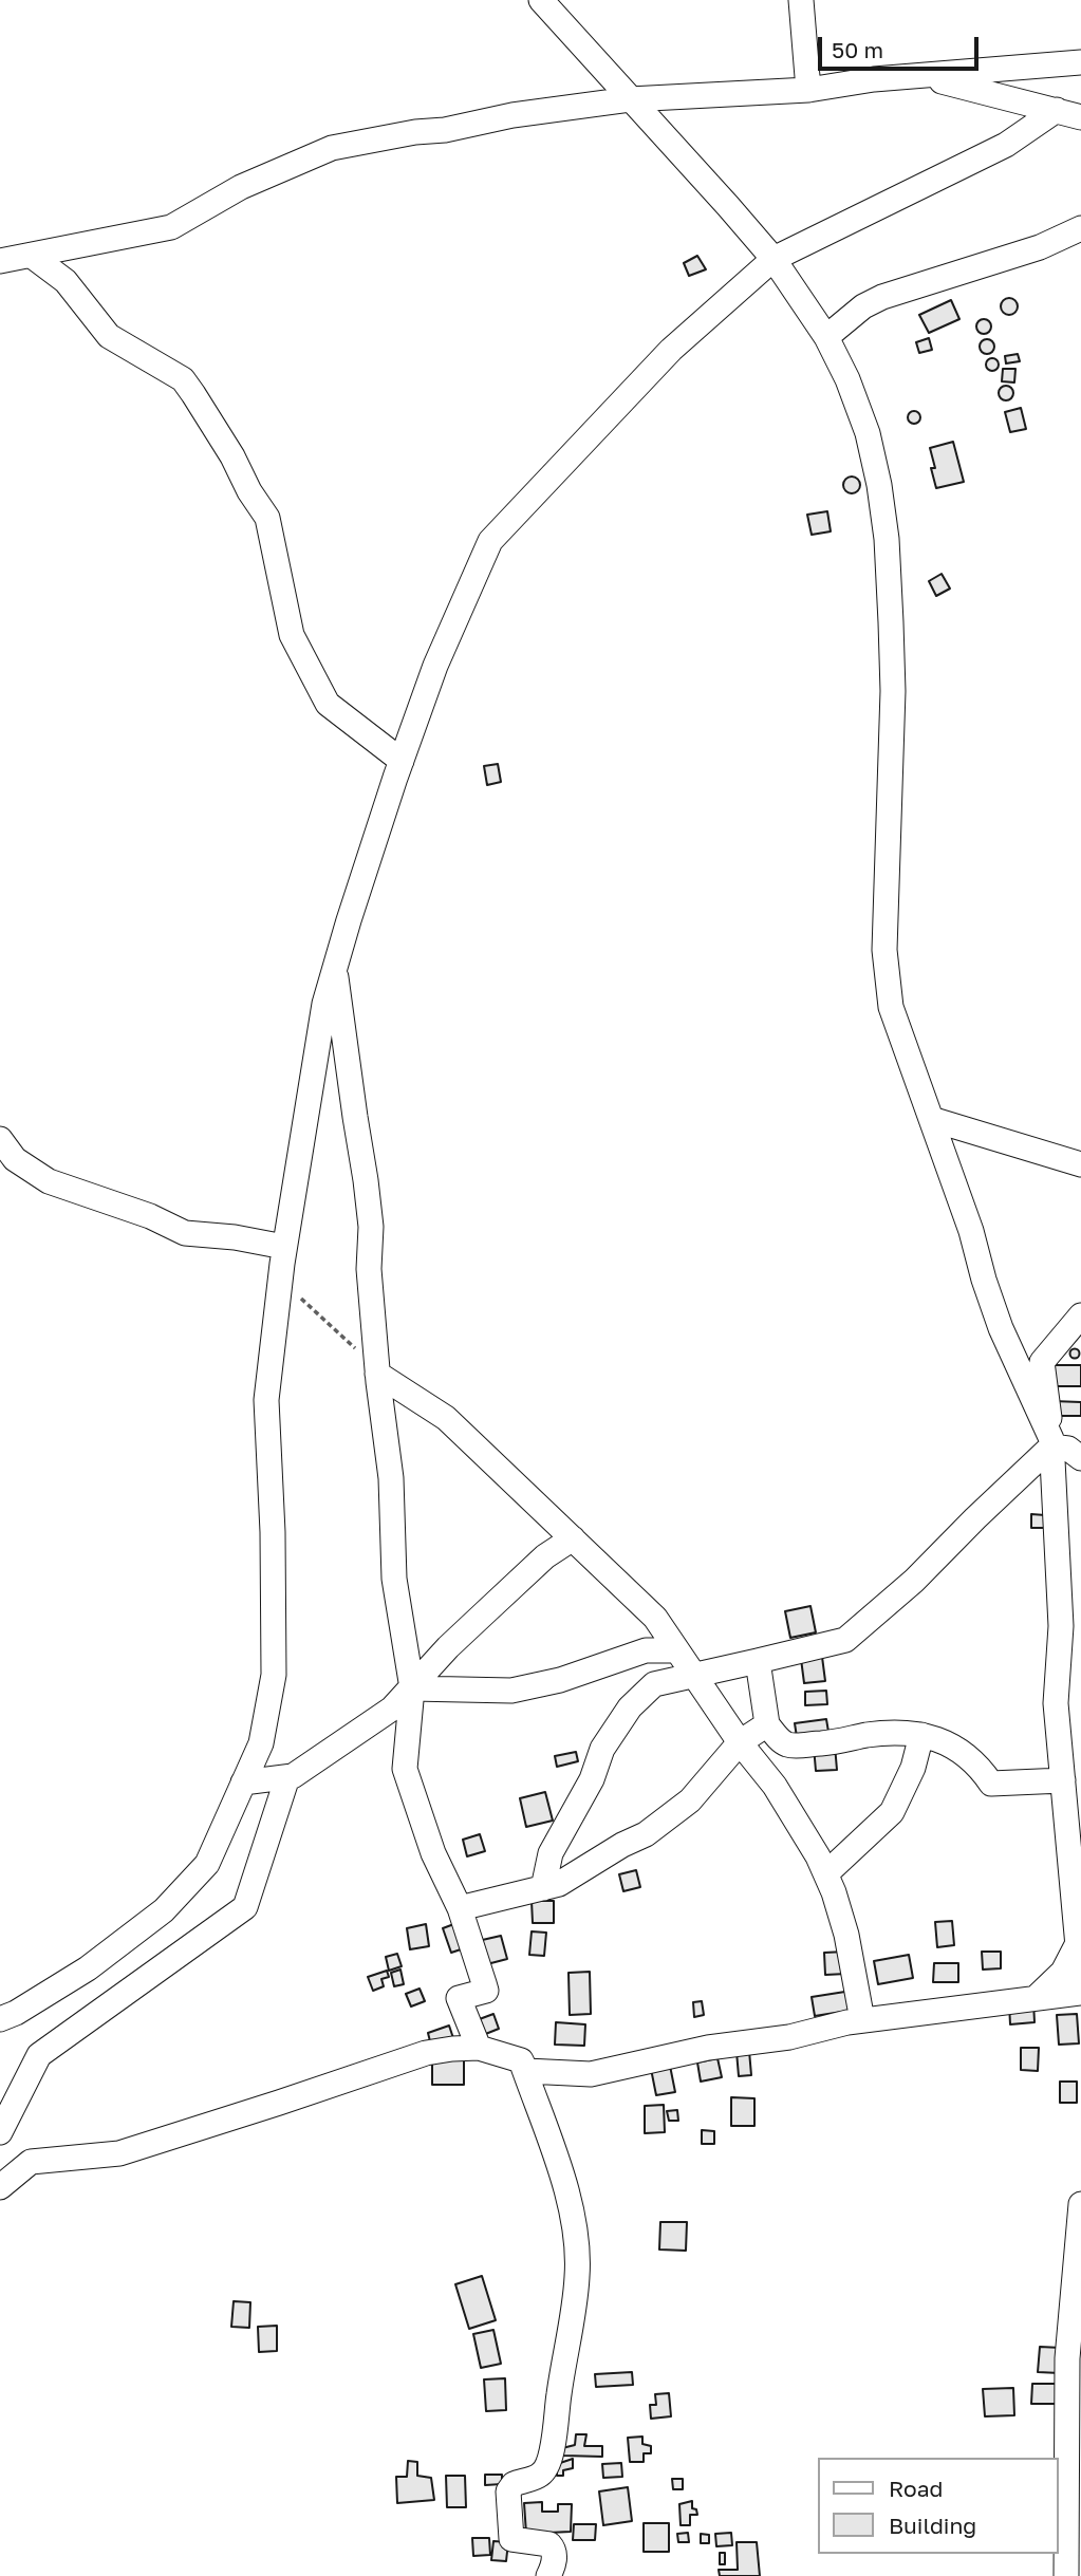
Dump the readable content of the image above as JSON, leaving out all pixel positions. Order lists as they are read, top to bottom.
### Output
{
  "legend": ["Road", "Building"],
  "scale_bar": "50 m"
}
